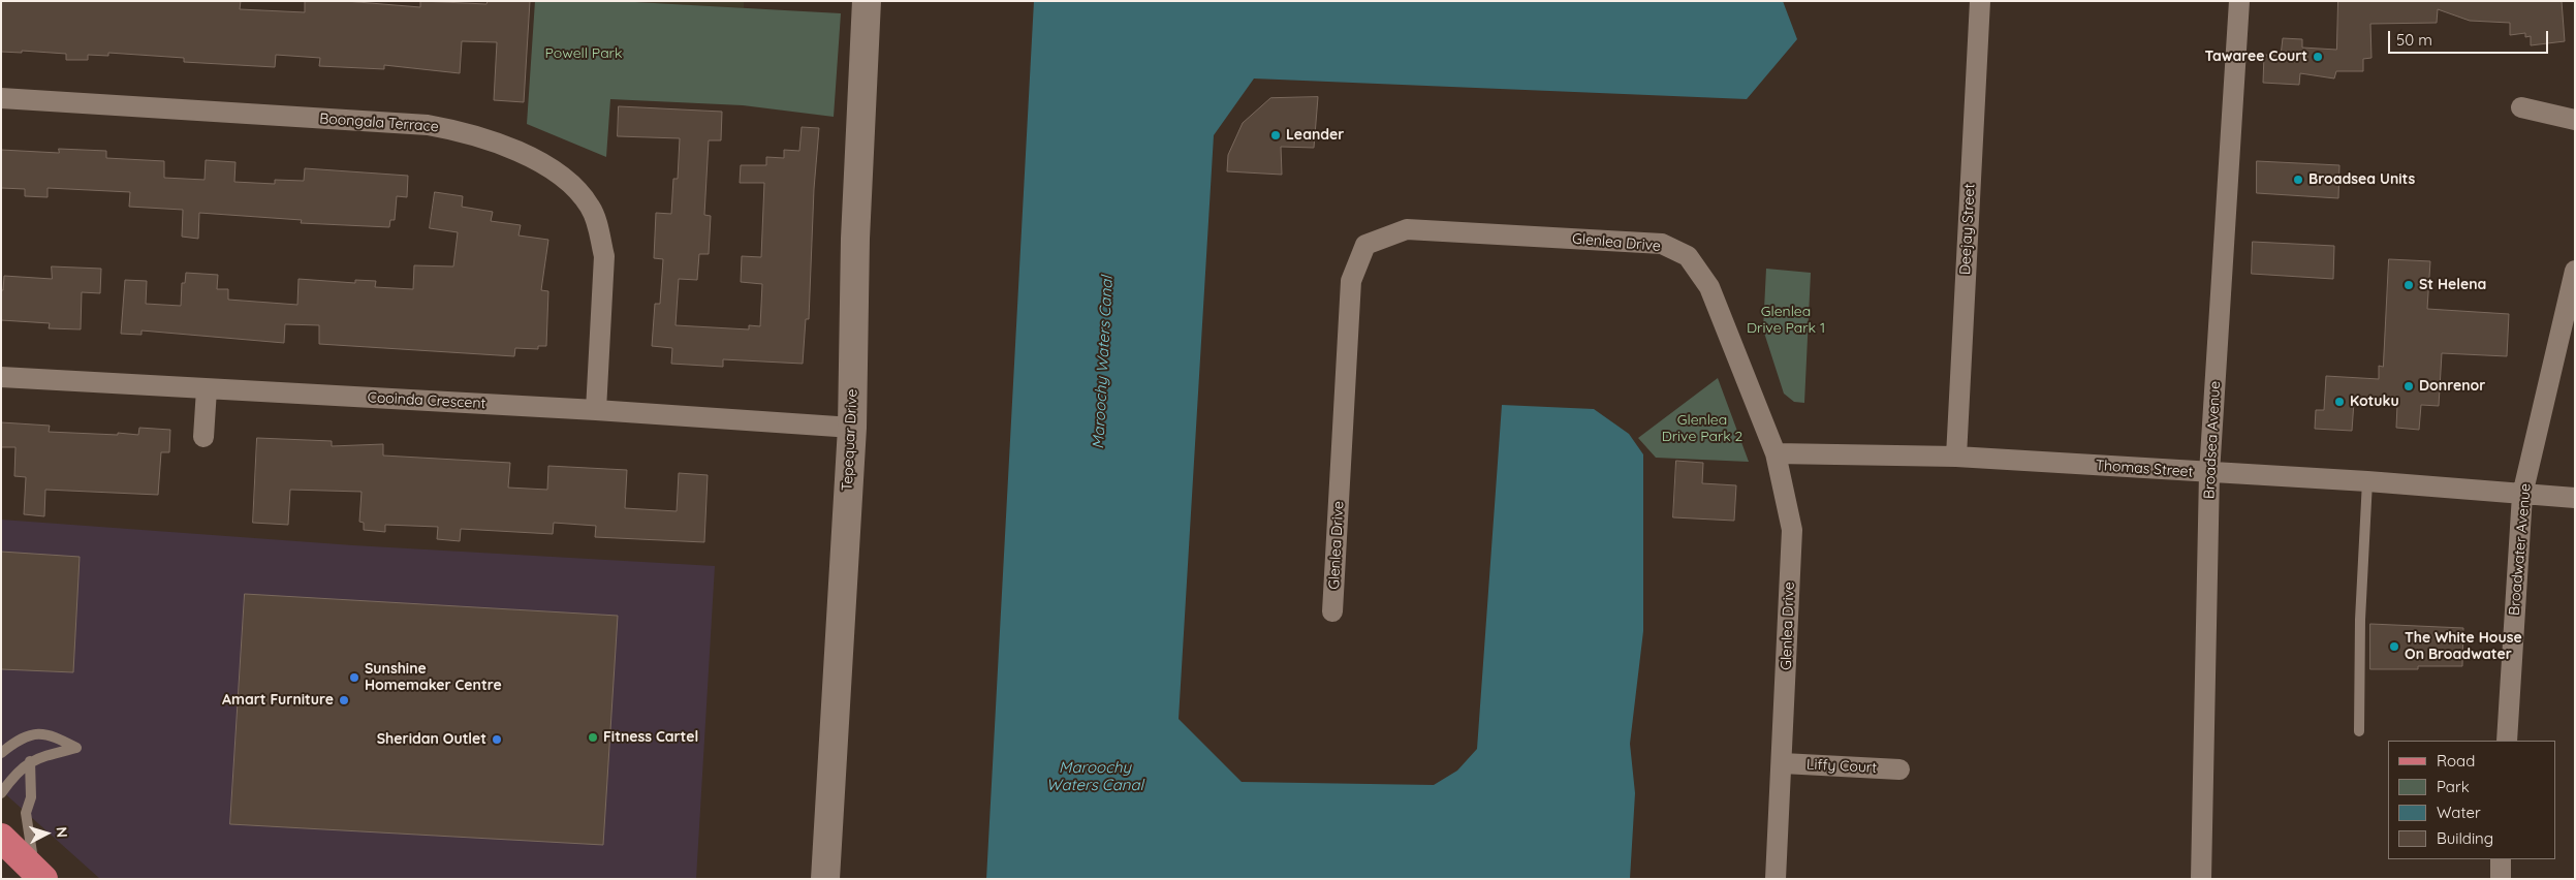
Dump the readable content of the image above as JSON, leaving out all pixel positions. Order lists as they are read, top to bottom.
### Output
{
  "streets": {
    "street": [
      "Boongala Terrace",
      "Deejay Street",
      "Glenlea Drive",
      "Cooinda Crescent",
      "Tepequar Drive",
      "Broadsea Avenue",
      "Thomas Street",
      "Broadwater Avenue",
      "Liffy Court"
    ]
  },
  "crossings": [
    ["Boongala Terrace", "Cooinda Crescent"],
    ["Deejay Street", "Thomas Street"],
    ["Glenlea Drive", "Thomas Street"],
    ["Glenlea Drive", "Liffy Court"],
    ["Cooinda Crescent", "Tepequar Drive"],
    ["Broadsea Avenue", "Thomas Street"],
    ["Thomas Street", "Broadwater Avenue"]
  ],
  "water": ["Maroochy Waters Canal"],
  "parks": ["Powell Park", "Glenlea Drive Park 1", "Glenlea Drive Park 2"],
  "places": [
    "Tawaree Court",
    "Leander",
    "Broadsea Units",
    "St Helena",
    "Donrenor",
    "Kotuku",
    "The White House On Broadwater",
    "Sunshine Homemaker Centre",
    "Amart Furniture",
    "Fitness Cartel",
    "Sheridan Outlet"
  ],
  "legend": [
    "Road",
    "Park",
    "Water",
    "Building"
  ],
  "scale_bar": "50 m",
  "north": "right"
}
